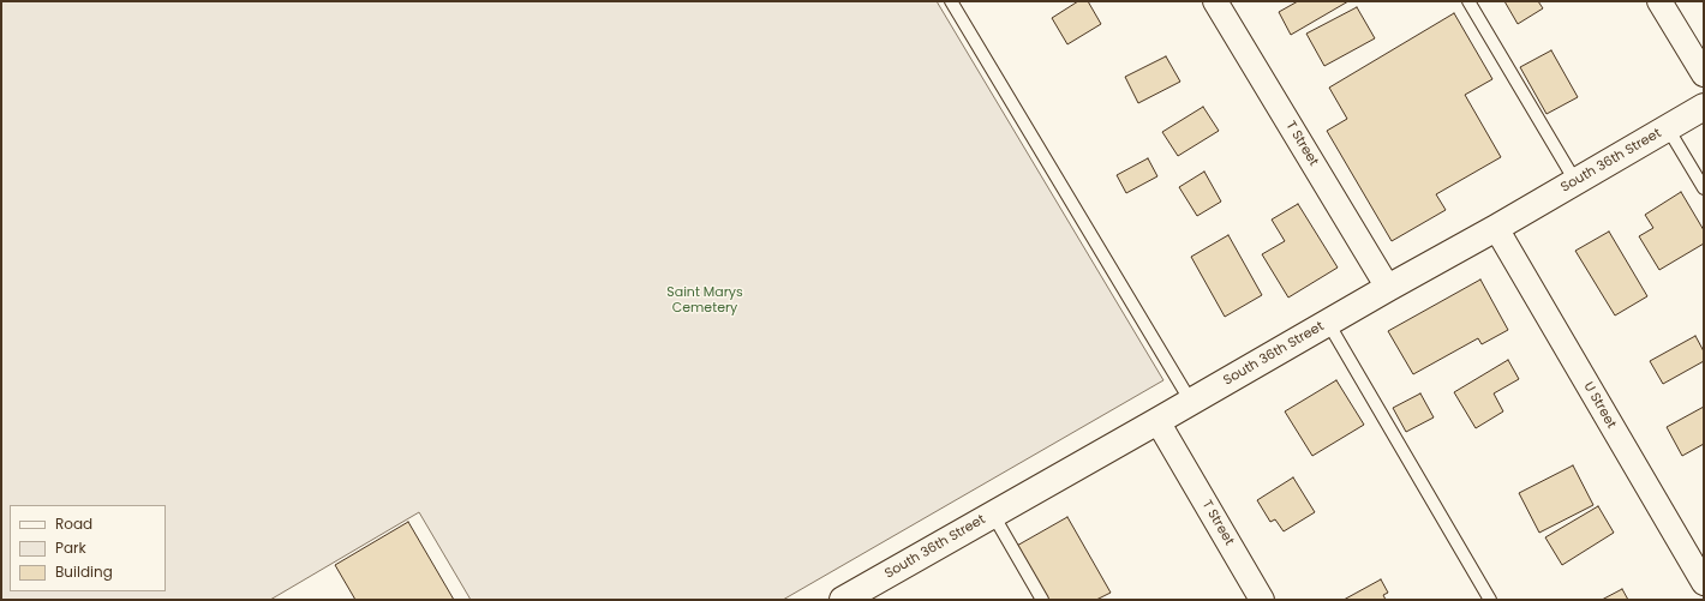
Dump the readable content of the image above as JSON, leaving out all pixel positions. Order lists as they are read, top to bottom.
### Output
{
  "streets": {
    "main road": ["South 36th Street"],
    "street": ["T Street", "U Street"]
  },
  "crossings": [
    ["T Street", "South 36th Street"],
    ["South 36th Street", "U Street"]
  ],
  "parks": ["Saint Marys Cemetery"],
  "legend": ["Road", "Park", "Building"]
}
